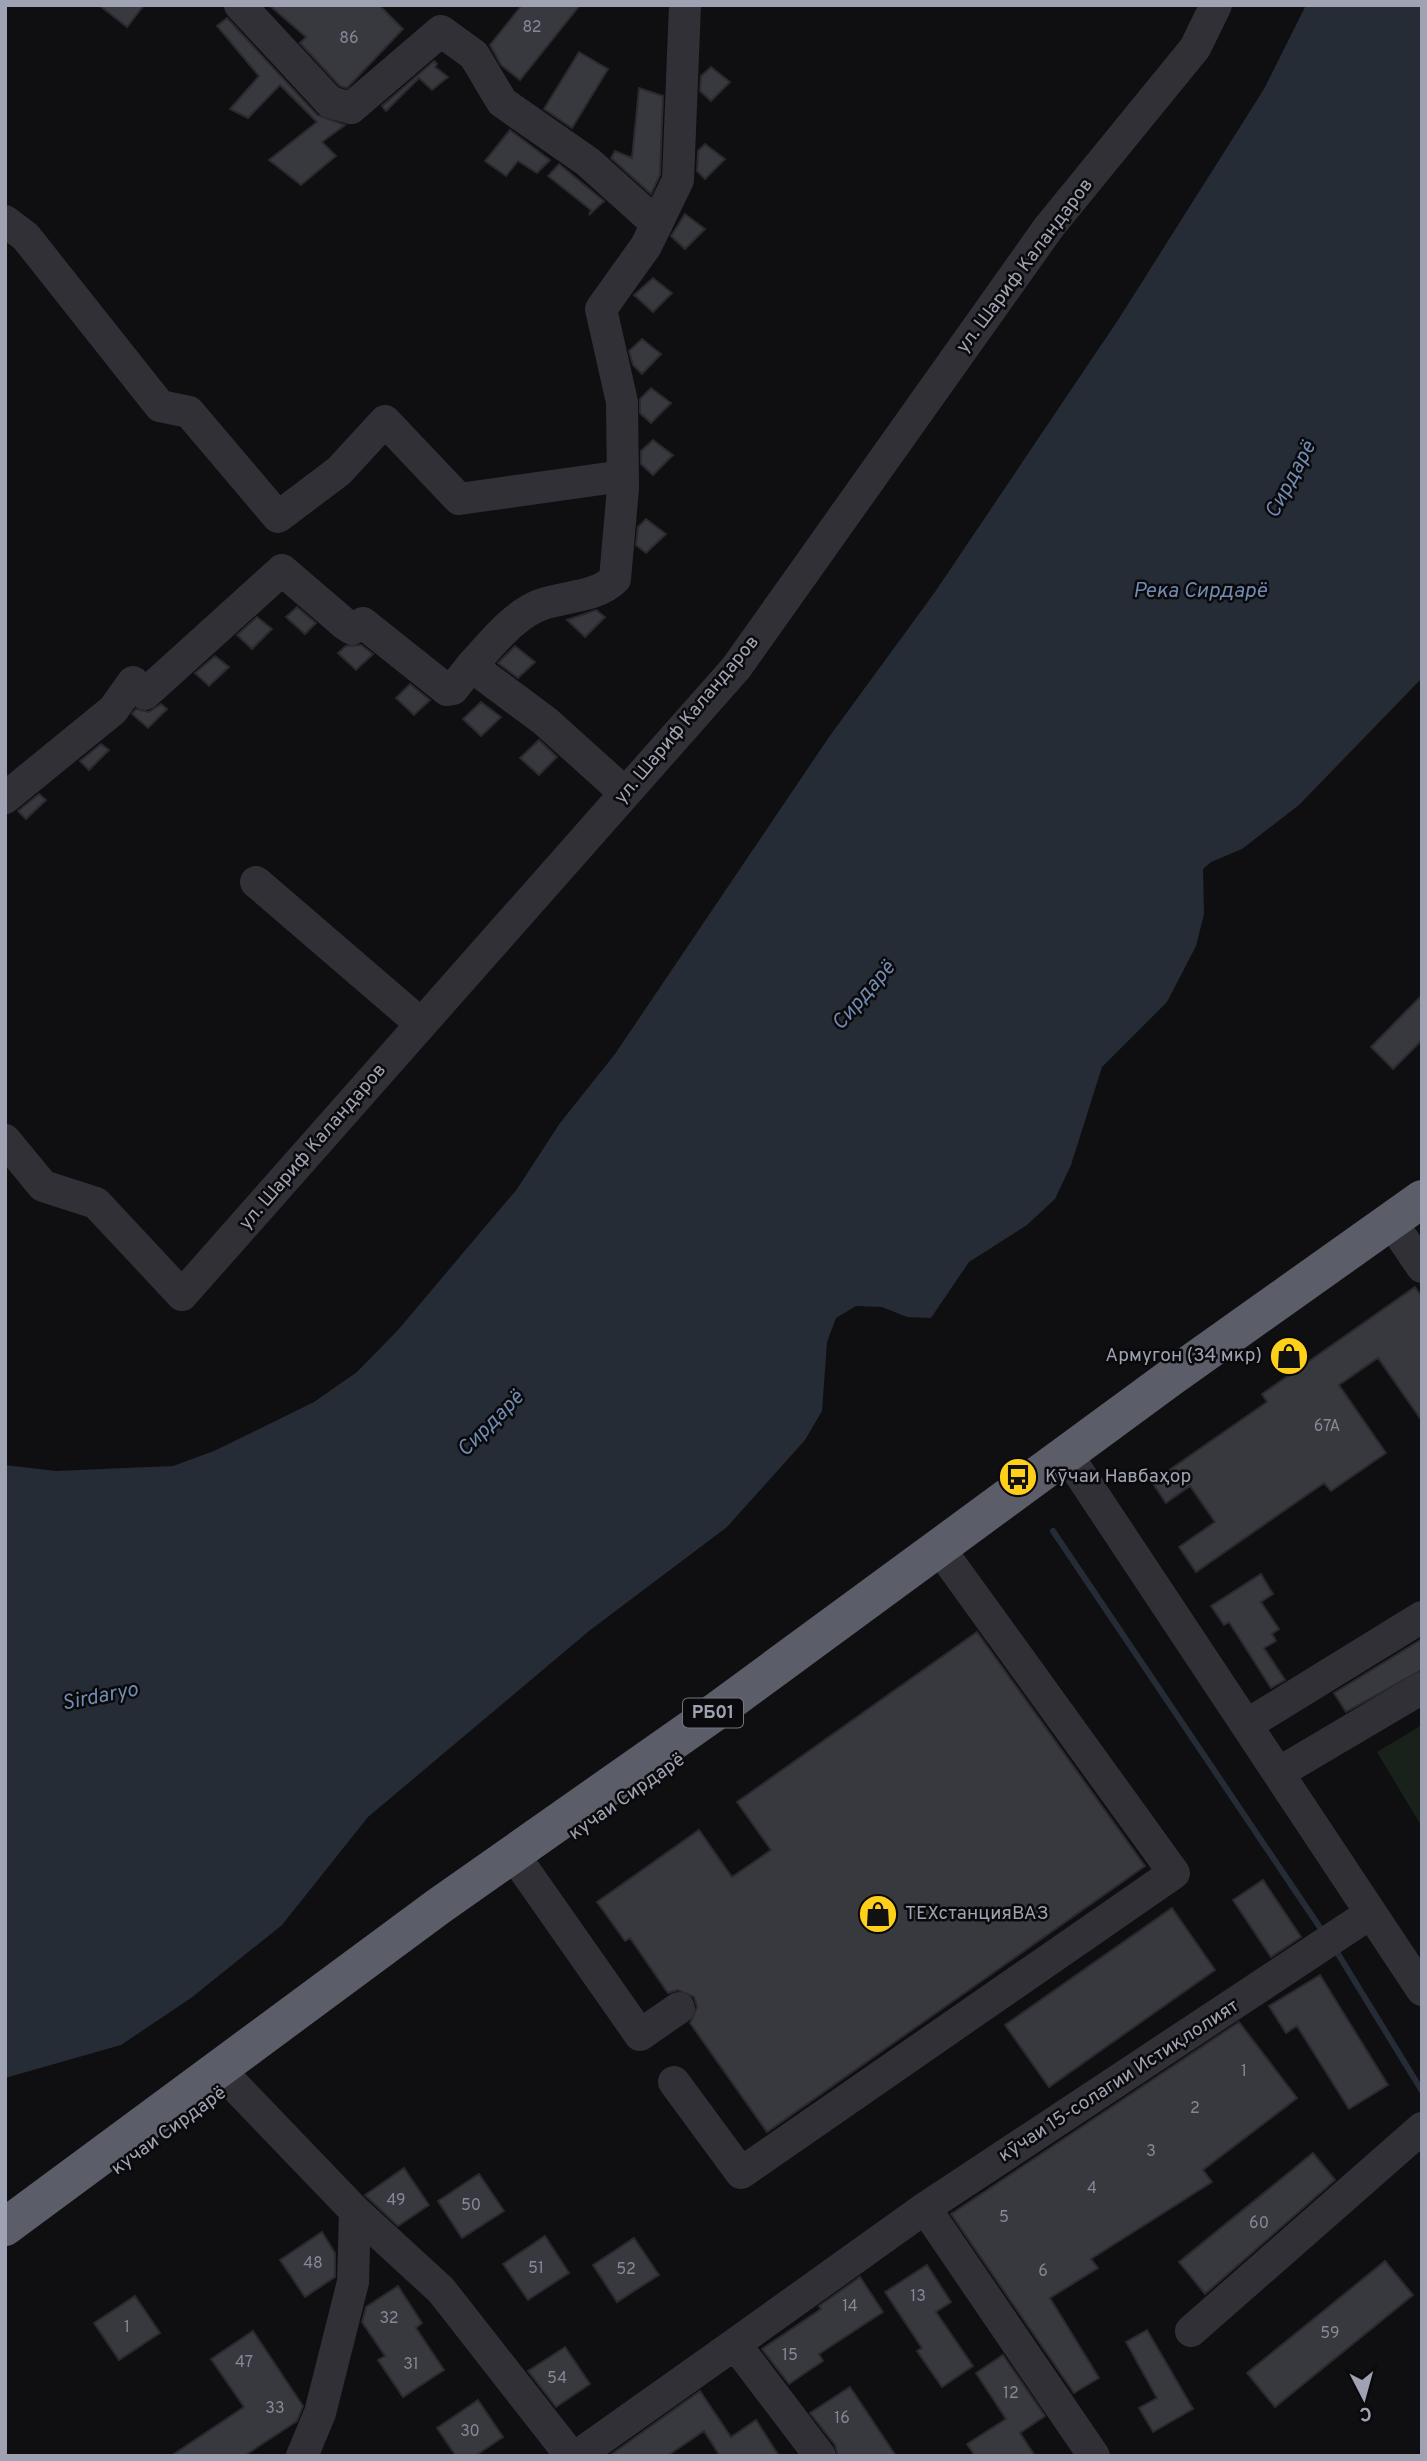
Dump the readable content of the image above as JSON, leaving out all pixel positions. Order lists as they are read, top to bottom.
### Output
{
  "streets": {
    "highway": ["РБ01", "кучаи Сирдарё"],
    "street": ["ул. Шариф Каландаров", "кӯчаи 15-солагии Истиқлолият"]
  },
  "crossings": [
    ["РБ01", "кучаи Сирдарё"]
  ],
  "water": ["Сирдарё", "Река Сирдарё", "Sirdaryo"],
  "places": {
    "shop": ["Армугон (34 мкр)", "ТЕХстанцияВАЗ"],
    "bus stop": ["Кӯчаи Навбаҳор"]
  },
  "house_numbers": [
    "82",
    "86",
    "67А",
    "1",
    "2",
    "3",
    "4",
    "49",
    "50",
    "5",
    "60",
    "48",
    "51",
    "52",
    "6",
    "13",
    "14",
    "32",
    "1",
    "59",
    "15",
    "47",
    "31",
    "54",
    "12",
    "33",
    "16",
    "30"
  ],
  "north": "bottom"
}
